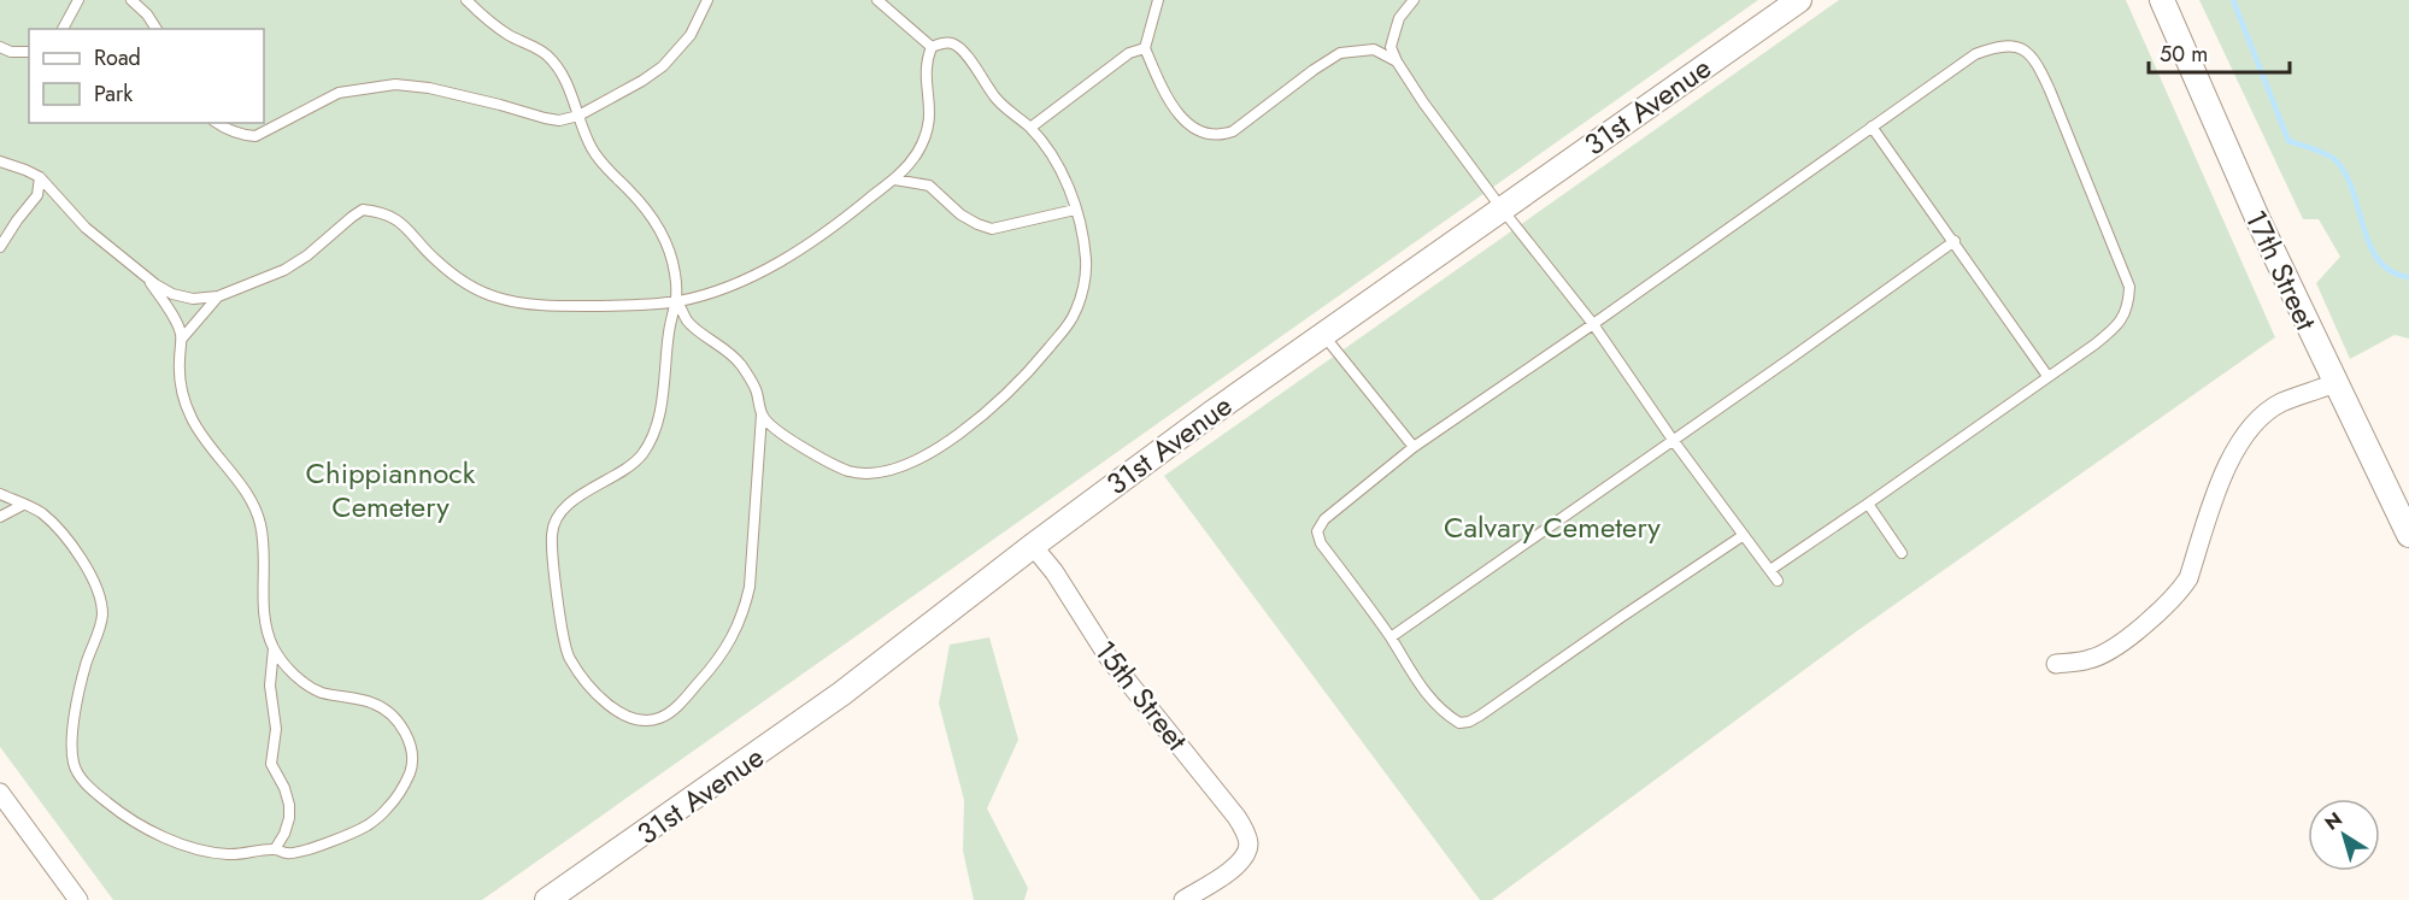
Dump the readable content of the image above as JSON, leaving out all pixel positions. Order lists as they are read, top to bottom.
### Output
{
  "streets": {
    "street": ["31st Avenue", "17th Street", "15th Street"]
  },
  "crossings": [
    ["31st Avenue", "15th Street"]
  ],
  "parks": ["Chippiannock Cemetery", "Calvary Cemetery"],
  "legend": ["Road", "Park"],
  "scale_bar": "50 m",
  "north": "top left"
}
